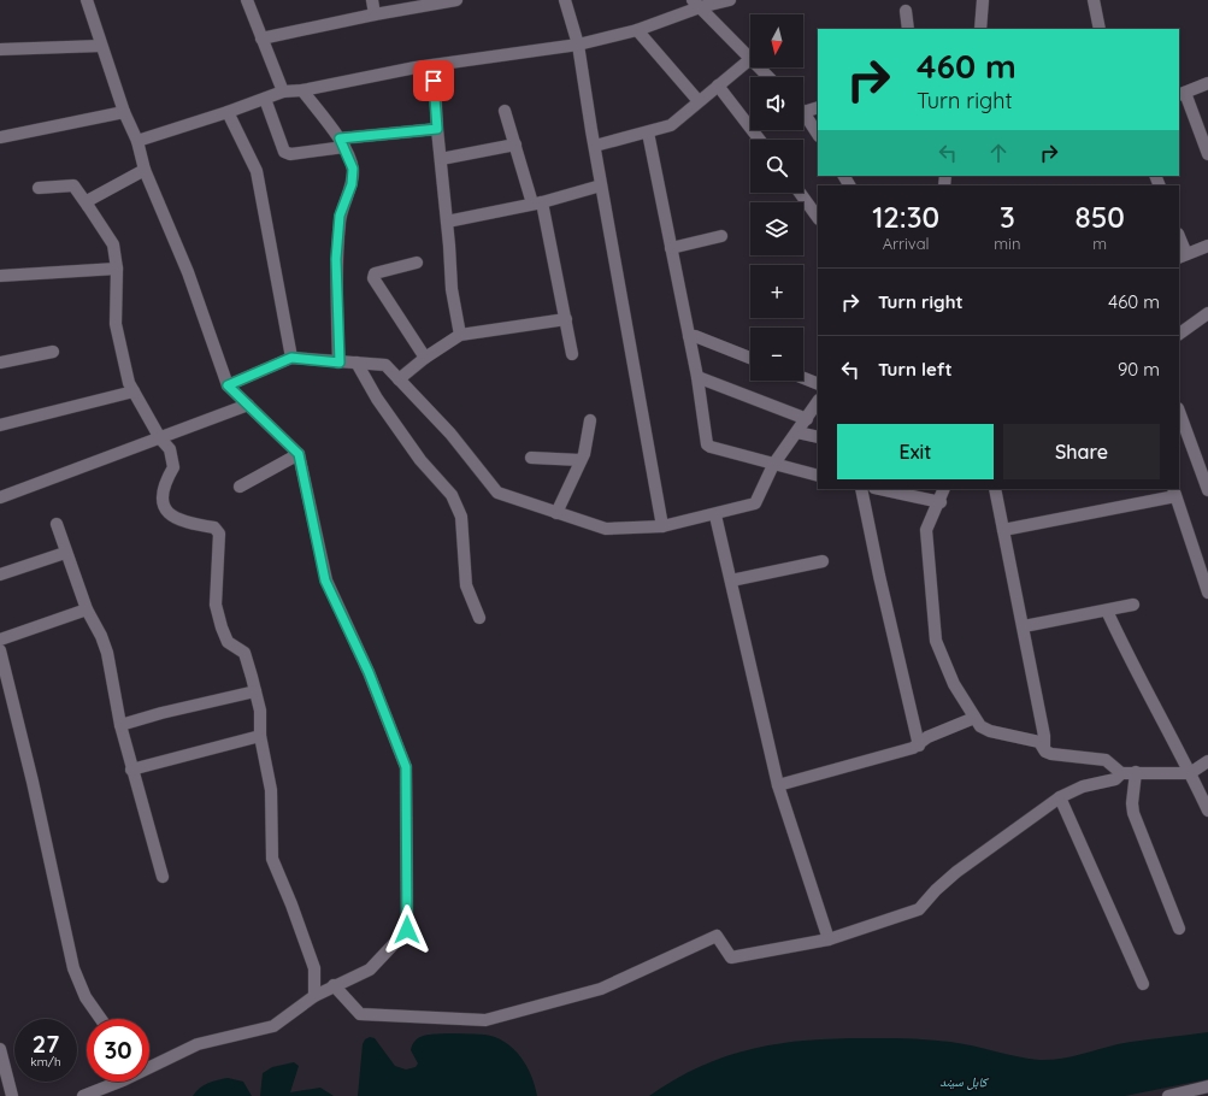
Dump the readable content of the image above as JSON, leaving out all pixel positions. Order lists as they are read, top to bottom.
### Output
{
  "water": ["کابل سيند"],
  "north": "bottom",
  "page": {
    "map_buttons": ["+", "−"],
    "turn": ["460 m", "Turn right"],
    "eta": [
      "12:30",
      "Arrival",
      "3",
      "min",
      "850",
      "m"
    ],
    "list": [
      {
        "name": "Turn right",
        "value": "460 m"
      },
      {
        "name": "Turn left",
        "value": "90 m"
      }
    ],
    "buttons": ["Exit", "Share"],
    "speed": "27 km/h",
    "limit": "30"
  }
}
